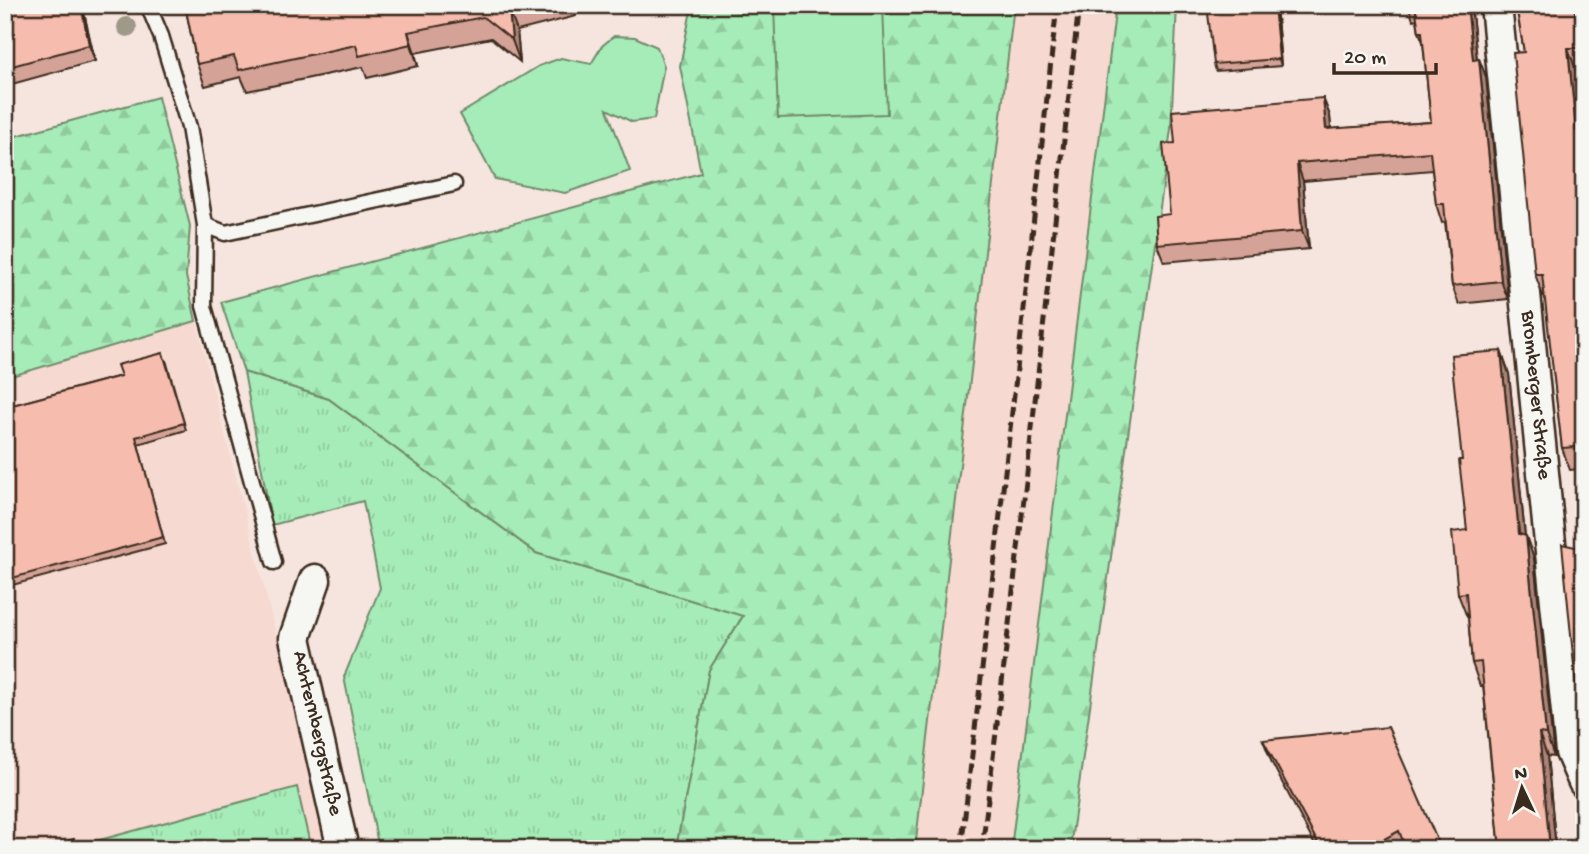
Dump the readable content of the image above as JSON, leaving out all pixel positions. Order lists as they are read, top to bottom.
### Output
{
  "streets": {
    "street": ["Bromberger Straße", "Achternbergstraße"]
  },
  "scale_bar": "20 m",
  "north": "top"
}
